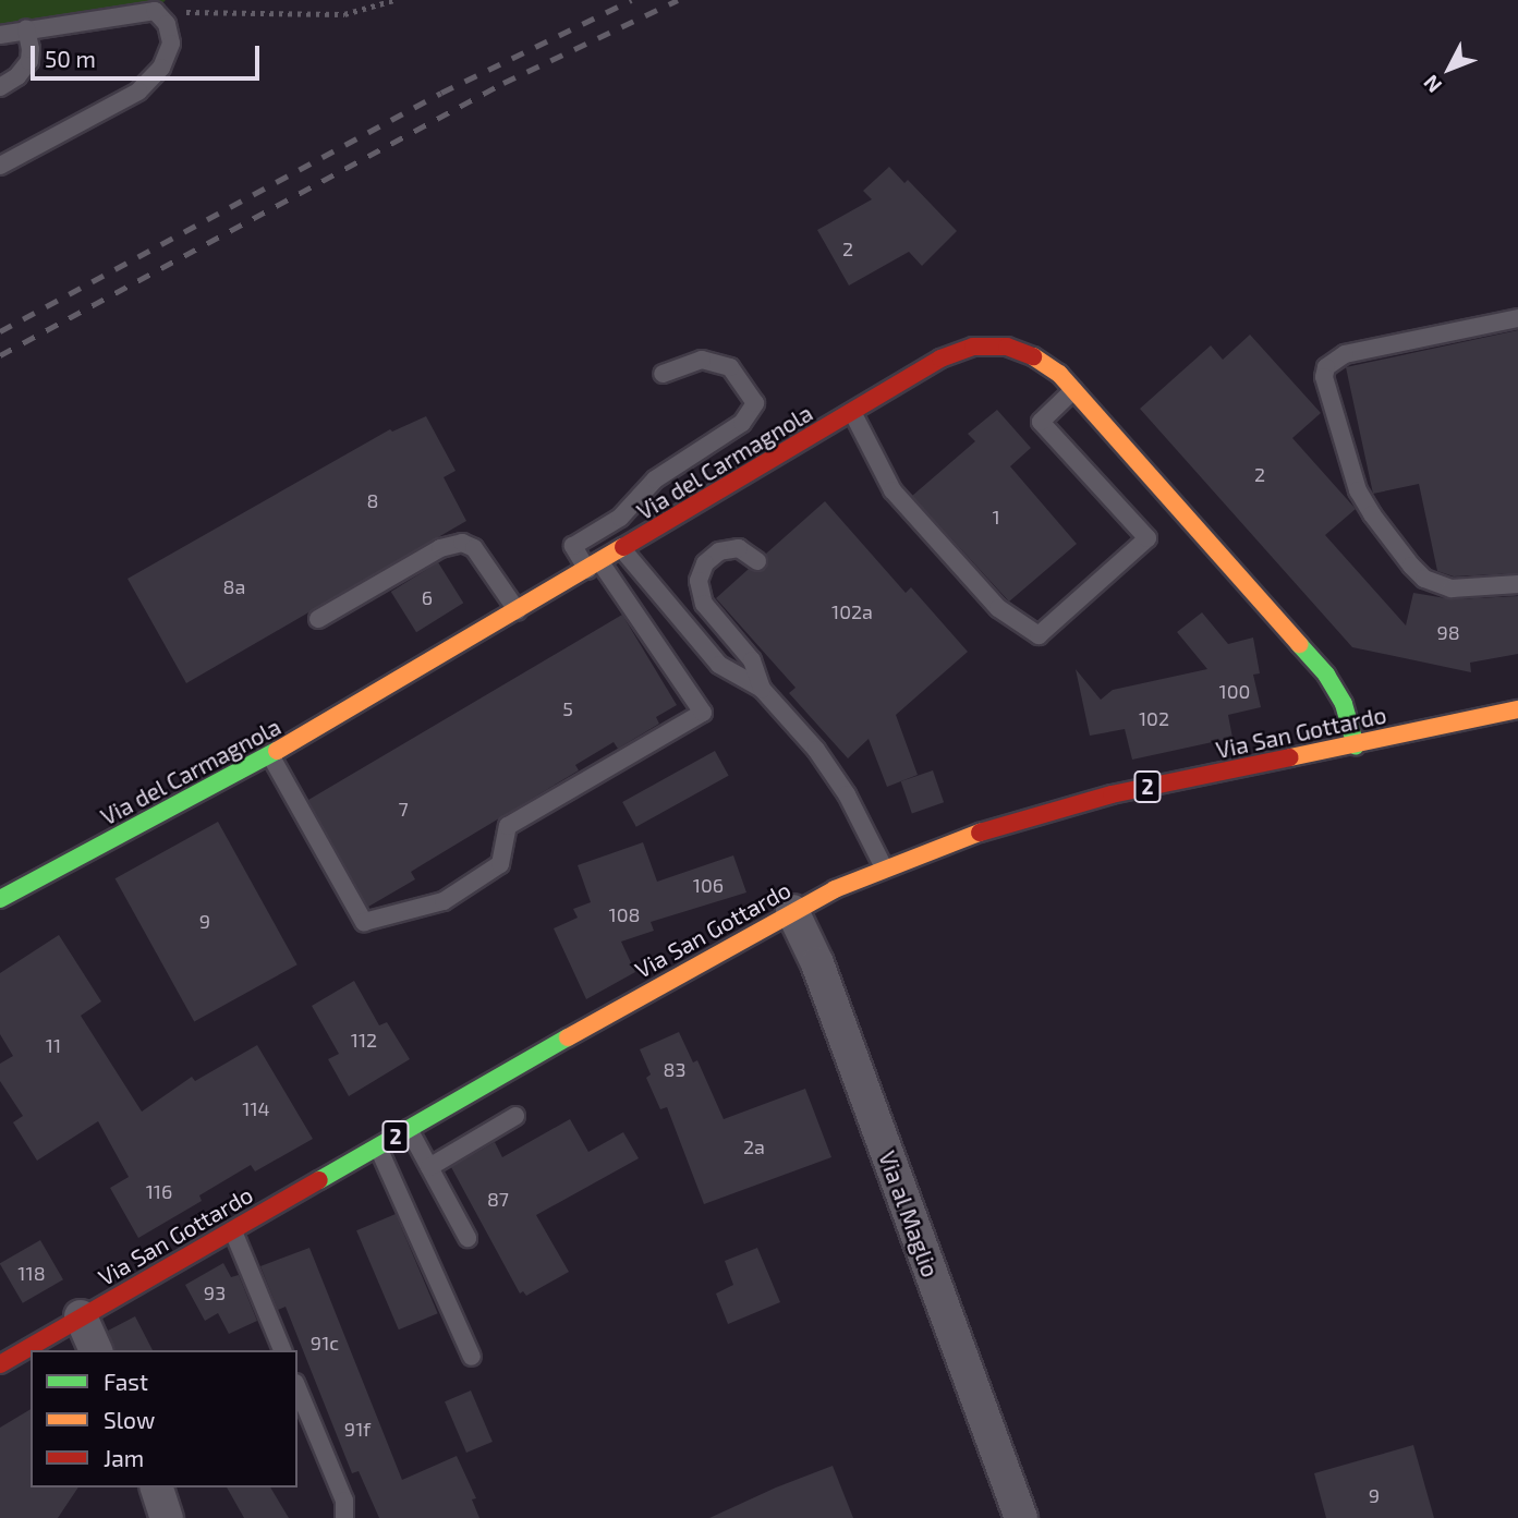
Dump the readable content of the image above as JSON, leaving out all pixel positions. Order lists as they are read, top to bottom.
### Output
{
  "streets": {
    "street": [
      "Via del Carmagnola",
      "Via San Gottardo",
      "2",
      "Via al Maglio"
    ]
  },
  "crossings": [
    ["Via del Carmagnola", "Via San Gottardo"],
    ["Via San Gottardo", "Via al Maglio"]
  ],
  "house_numbers": [
    "2",
    "2",
    "8",
    "1",
    "8a",
    "6",
    "102a",
    "98",
    "100",
    "5",
    "102",
    "7",
    "106",
    "108",
    "9",
    "112",
    "11",
    "83",
    "114",
    "2a",
    "116",
    "87",
    "118",
    "93",
    "91c",
    "91f",
    "9"
  ],
  "legend": ["Fast", "Slow", "Jam"],
  "scale_bar": "50 m",
  "north": "bottom left"
}
